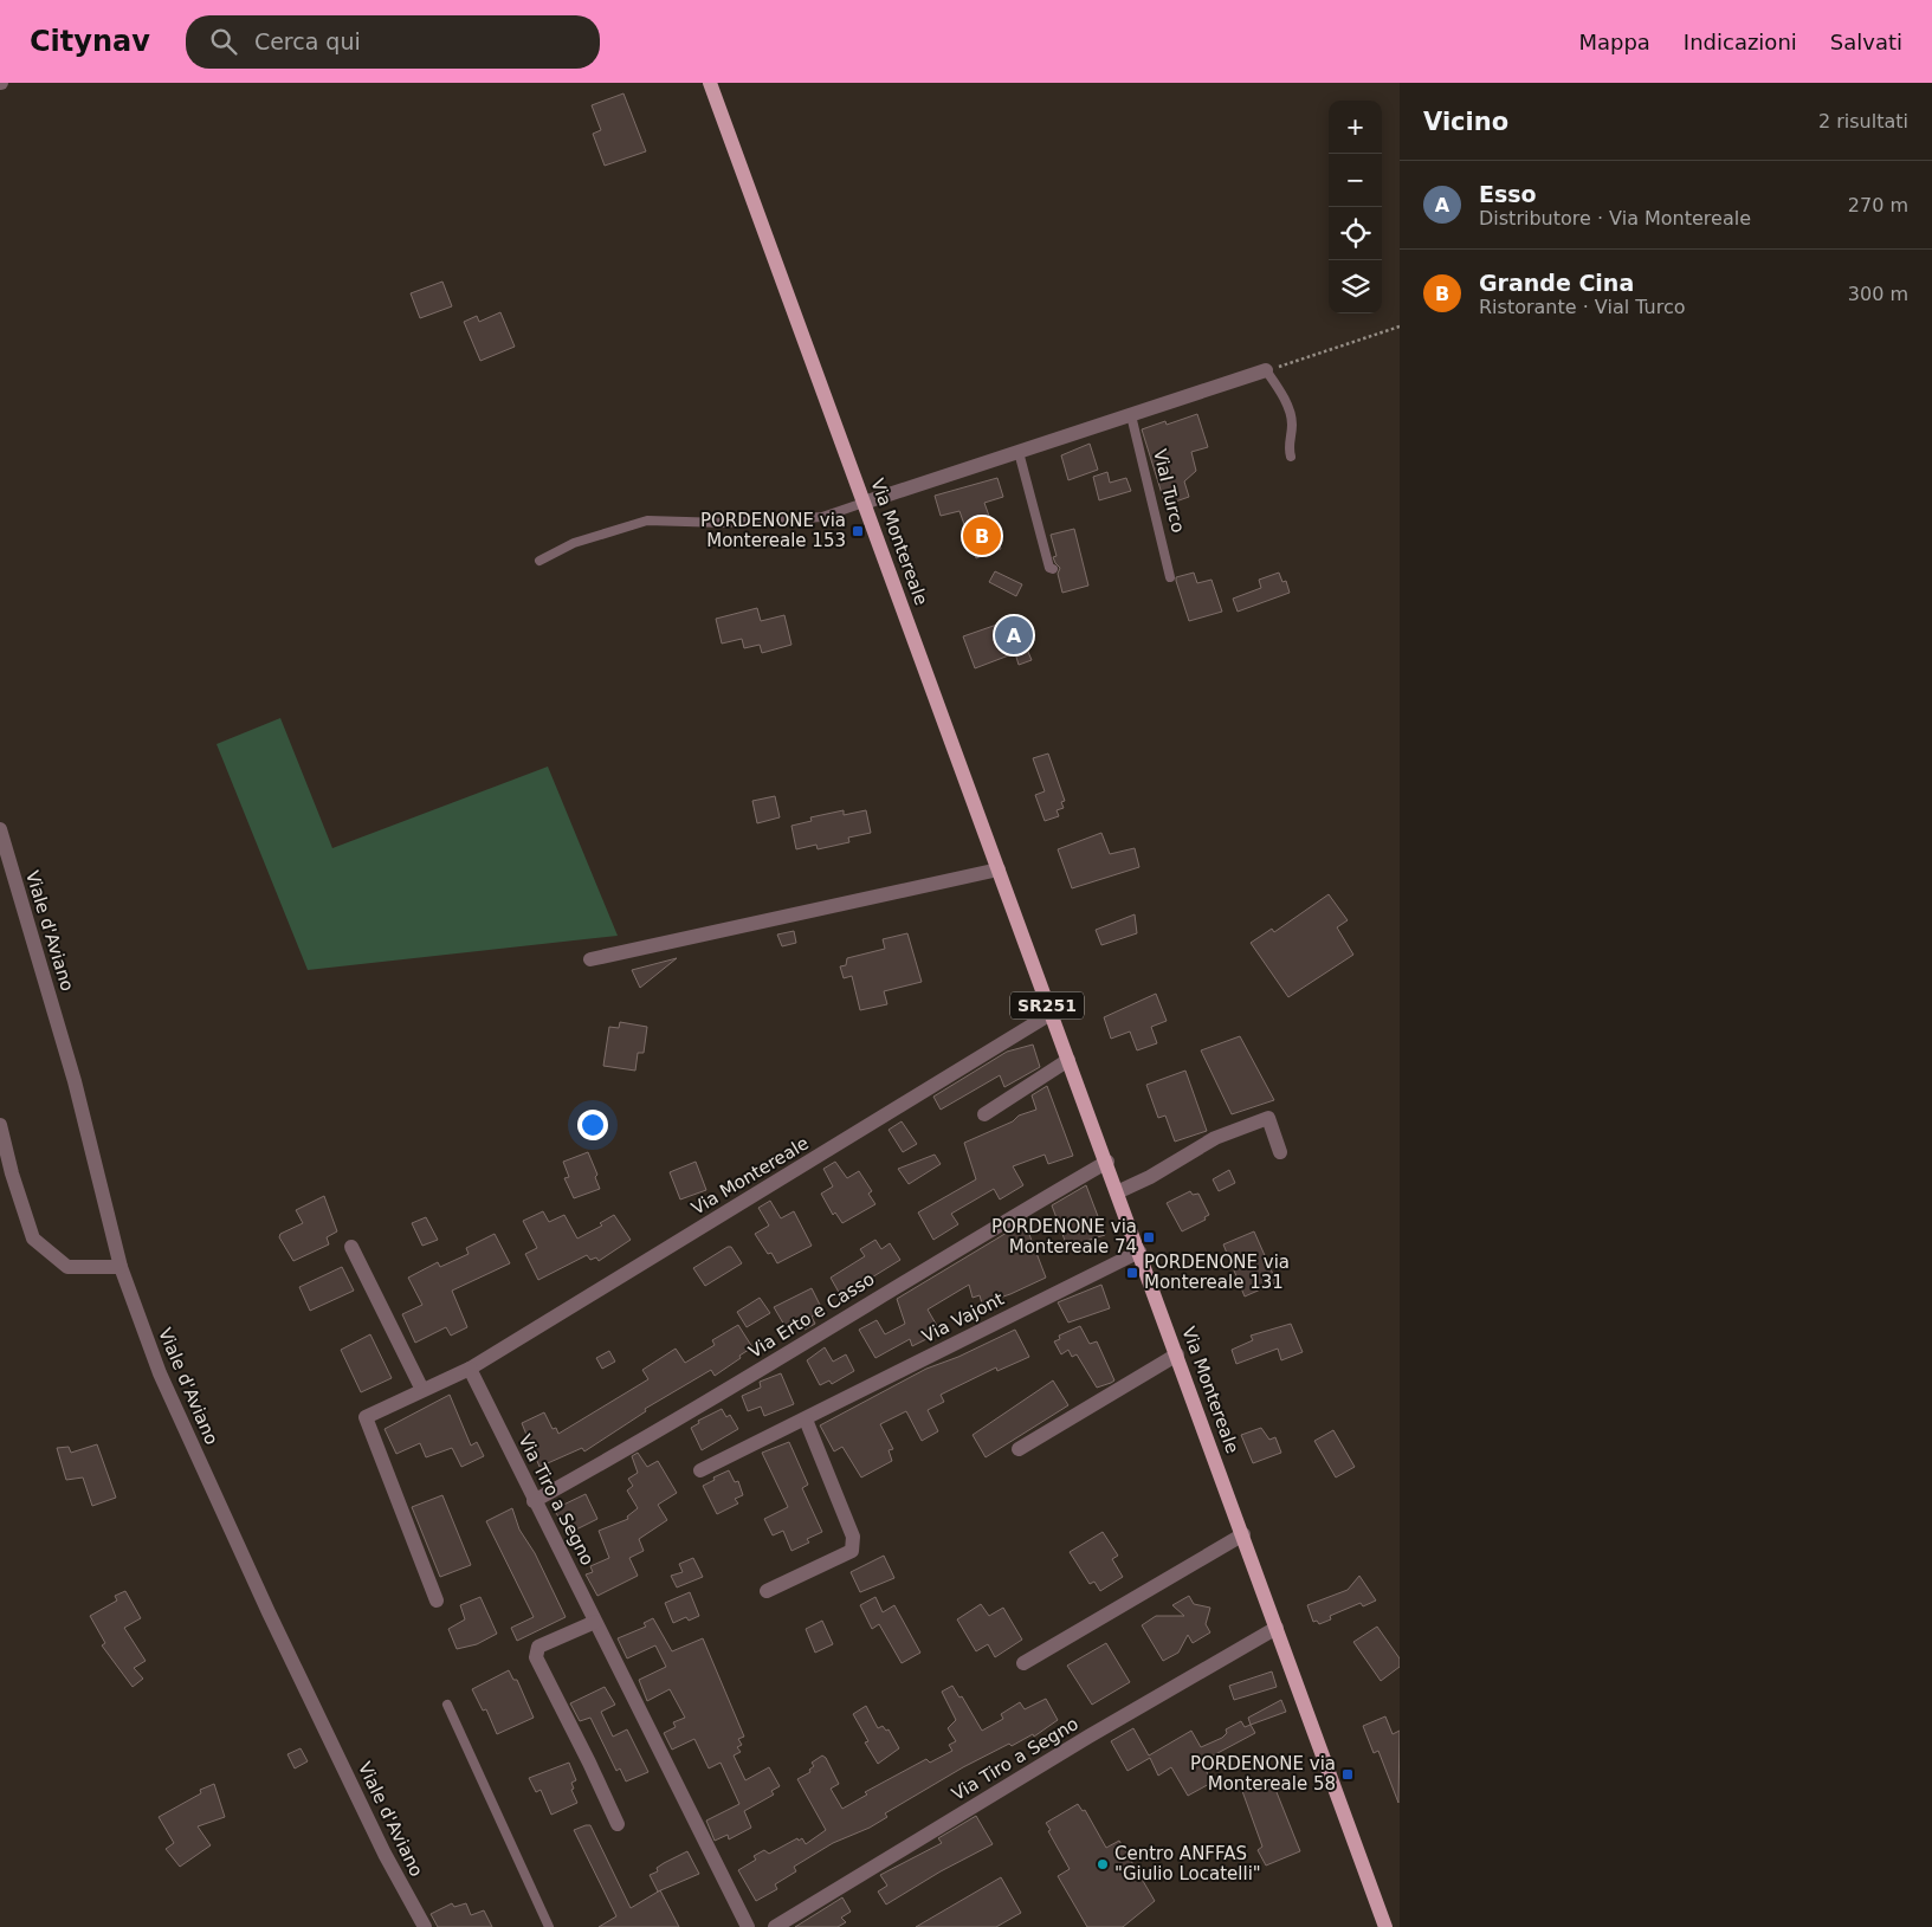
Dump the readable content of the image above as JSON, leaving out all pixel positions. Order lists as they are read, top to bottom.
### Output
{
  "streets": {
    "main road": ["Via Montereale", "SR251"],
    "street": [
      "Viale d'Aviano",
      "Via Erto e Casso",
      "Via Vajont",
      "Via Tiro a Segno"
    ],
    "lane": ["Vial Turco"]
  },
  "crossings": [
    ["Via Montereale", "Via Erto e Casso"],
    ["Via Montereale", "Via Vajont"],
    ["Via Montereale", "Via Tiro a Segno"],
    ["Via Erto e Casso", "Via Tiro a Segno"]
  ],
  "places": {
    "transit": [
      "PORDENONE via Montereale 153",
      "PORDENONE via Montereale 74",
      "PORDENONE via Montereale 131",
      "PORDENONE via Montereale 58"
    ],
    "other": ["Centro ANFFAS \"Giulio Locatelli\""]
  },
  "page": {
    "header": "Citynav",
    "search": "Cerca qui",
    "nav": ["Mappa", "Indicazioni", "Salvati"],
    "heading": ["Vicino", "2 risultati"],
    "map_buttons": ["+", "−"],
    "list": [
      {
        "mark": "A",
        "name": "Esso",
        "note": "Distributore · Via Montereale",
        "value": "270 m"
      },
      {
        "mark": "B",
        "name": "Grande Cina",
        "note": "Ristorante · Vial Turco",
        "value": "300 m"
      }
    ],
    "pins": ["B", "A"]
  }
}
